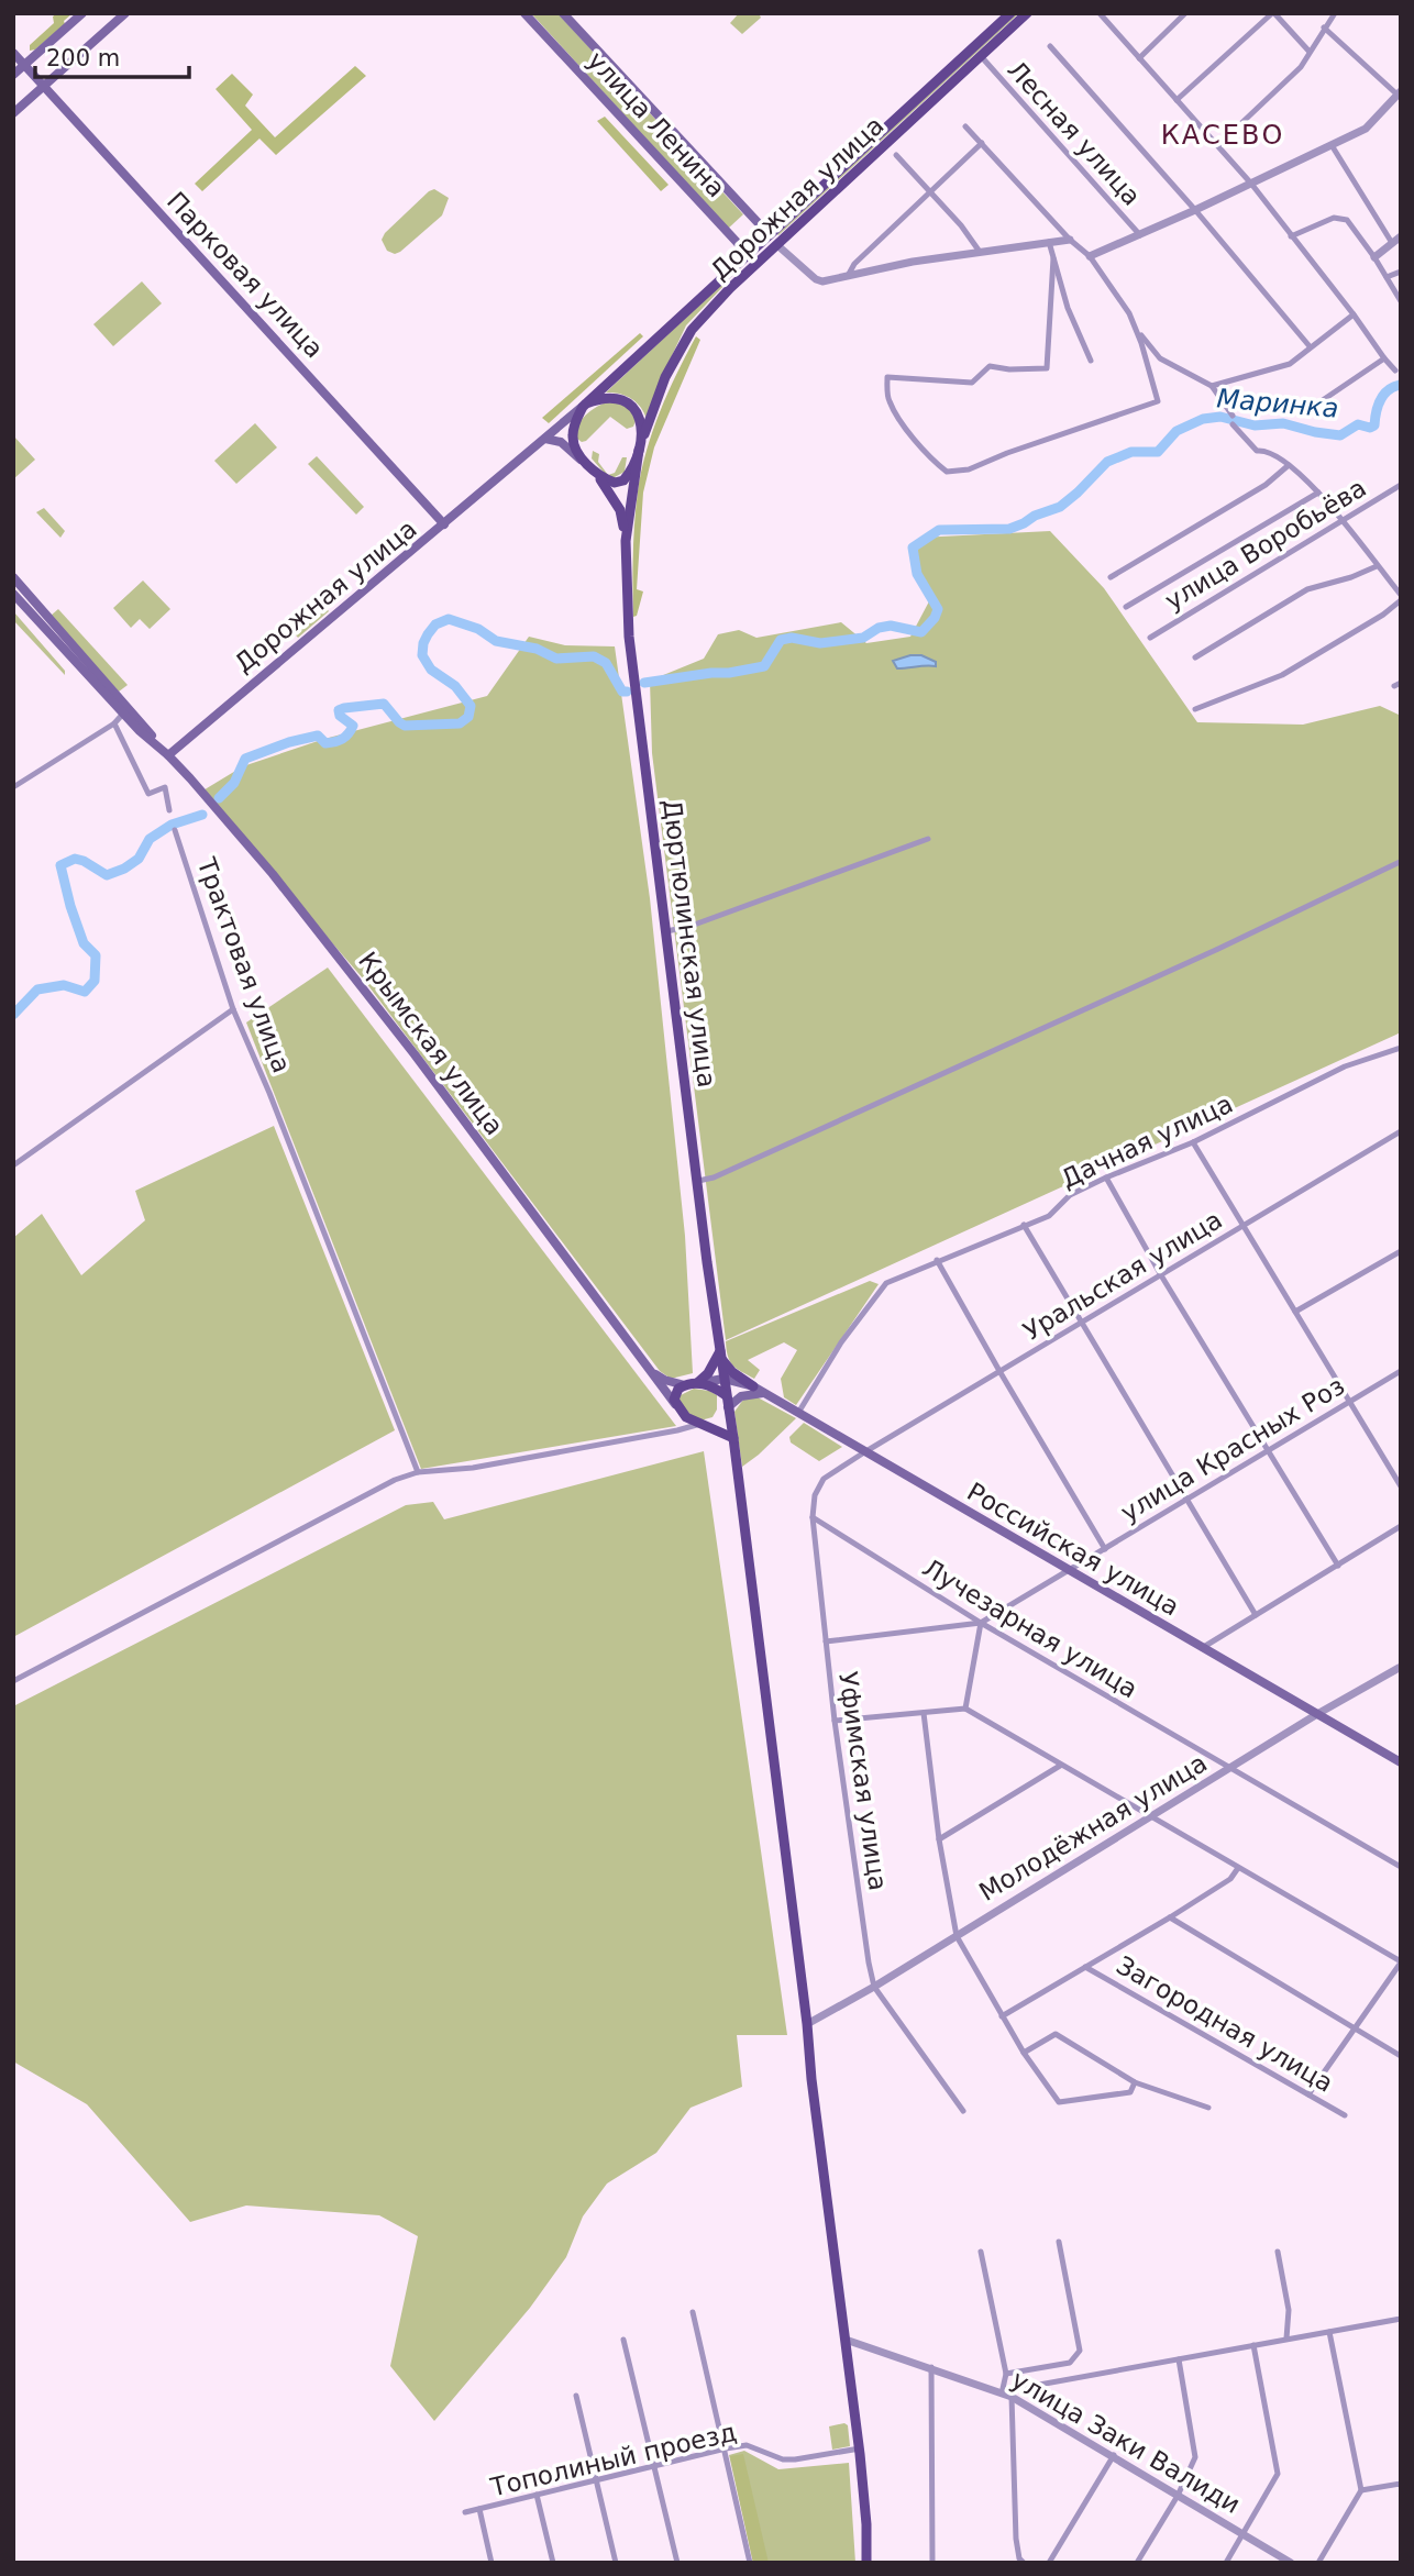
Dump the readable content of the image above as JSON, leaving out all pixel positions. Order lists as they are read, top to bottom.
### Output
{
  "streets": {
    "main road": [
      "улица Ленина",
      "Дорожная улица",
      "Парковая улица",
      "Дюртюлинская улица",
      "Крымская улица",
      "Российская улица"
    ],
    "street": [
      "Лесная улица",
      "улица Воробьёва",
      "Трактовая улица",
      "Дачная улица",
      "Уральская улица",
      "улица Красных Роз",
      "Лучезарная улица",
      "Уфимская улица",
      "Молодёжная улица",
      "Загородная улица",
      "улица Заки Валиди",
      "Тополиный проезд"
    ]
  },
  "crossings": [
    ["улица Ленина", "Дорожная улица"],
    ["Лесная улица", "Дорожная улица"],
    ["Дорожная улица", "Парковая улица"],
    ["Дорожная улица", "Дюртюлинская улица"],
    ["Дорожная улица", "Крымская улица"],
    ["Дюртюлинская улица", "Крымская улица"],
    ["Дюртюлинская улица", "Российская улица"],
    ["Дачная улица", "Российская улица"],
    ["Уральская улица", "Российская улица"],
    ["Уральская улица", "Уфимская улица"],
    ["улица Красных Роз", "Российская улица"],
    ["улица Красных Роз", "Лучезарная улица"],
    ["улица Красных Роз", "Уфимская улица"],
    ["Российская улица", "Уфимская улица"],
    ["Российская улица", "Молодёжная улица"],
    ["Лучезарная улица", "Уфимская улица"],
    ["Лучезарная улица", "Молодёжная улица"],
    ["Уфимская улица", "Молодёжная улица"]
  ],
  "districts": ["КАСЕВО"],
  "water": ["Маринка"],
  "scale_bar": "200 m"
}
